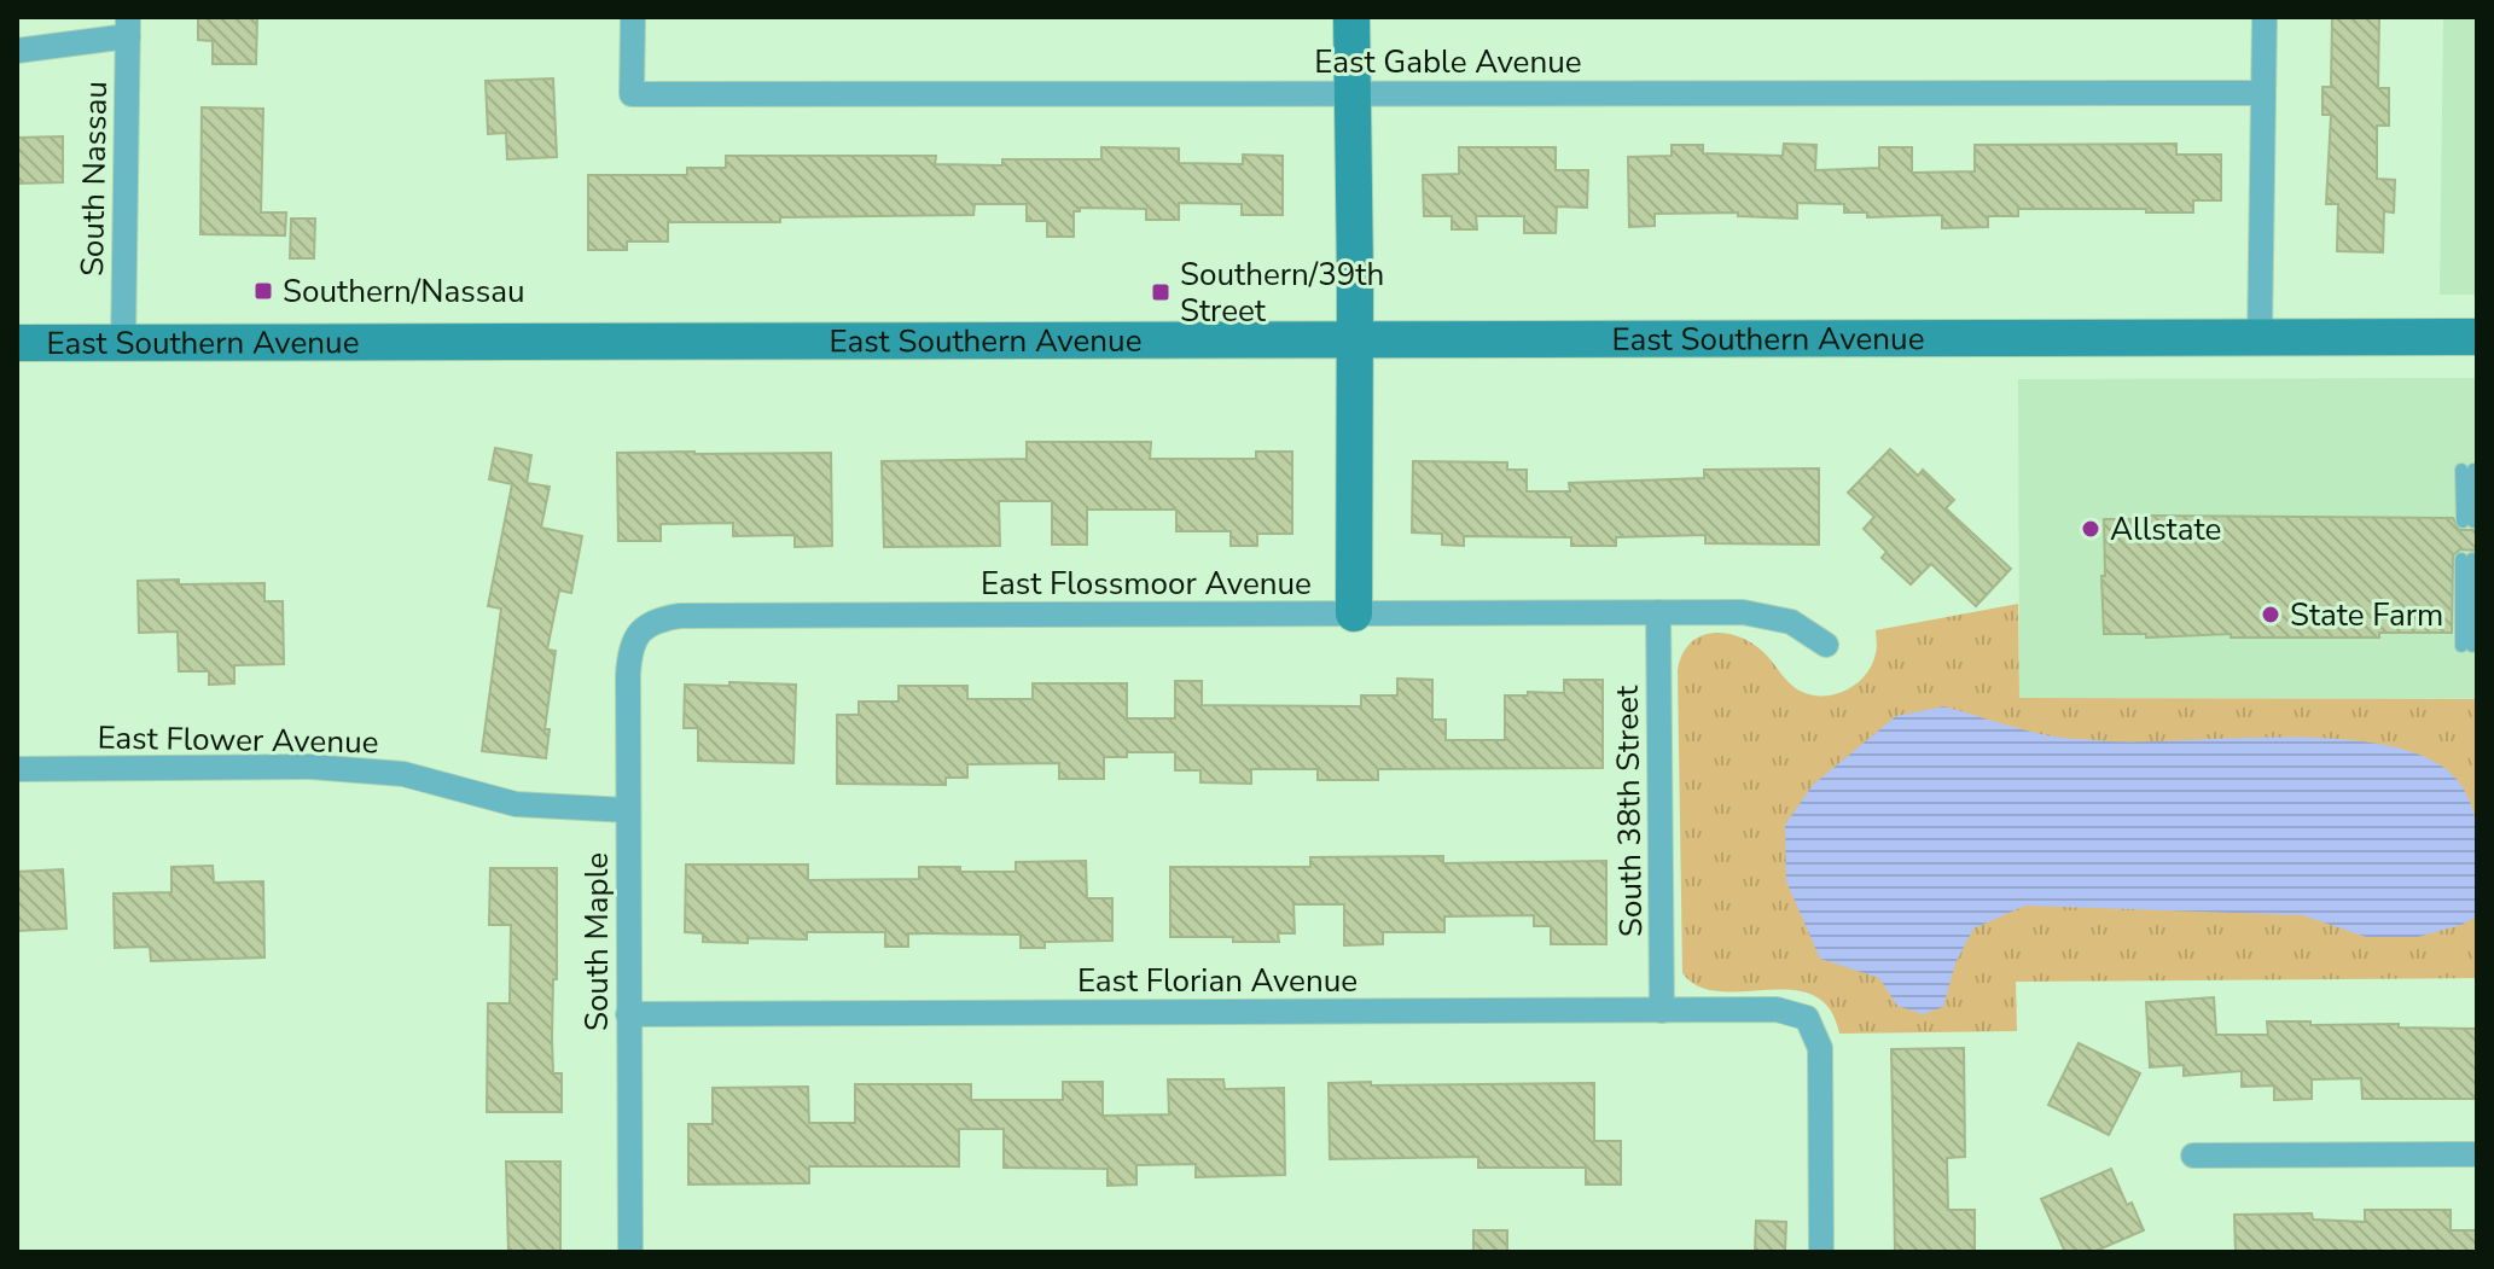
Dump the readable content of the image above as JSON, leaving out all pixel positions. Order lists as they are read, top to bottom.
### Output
{
  "streets": {
    "main road": ["East Southern Avenue"],
    "street": [
      "East Gable Avenue",
      "South Nassau",
      "East Flossmoor Avenue",
      "East Flower Avenue",
      "South 38th Street",
      "South Maple",
      "East Florian Avenue"
    ]
  },
  "crossings": [
    ["South Nassau", "East Southern Avenue"],
    ["East Flossmoor Avenue", "South 38th Street"],
    ["East Flossmoor Avenue", "South Maple"],
    ["East Flower Avenue", "South Maple"],
    ["South 38th Street", "East Florian Avenue"],
    ["South Maple", "East Florian Avenue"]
  ],
  "places": {
    "transit": ["Southern/Nassau", "Southern/39th Street"],
    "other": ["Allstate", "State Farm"]
  }
}
